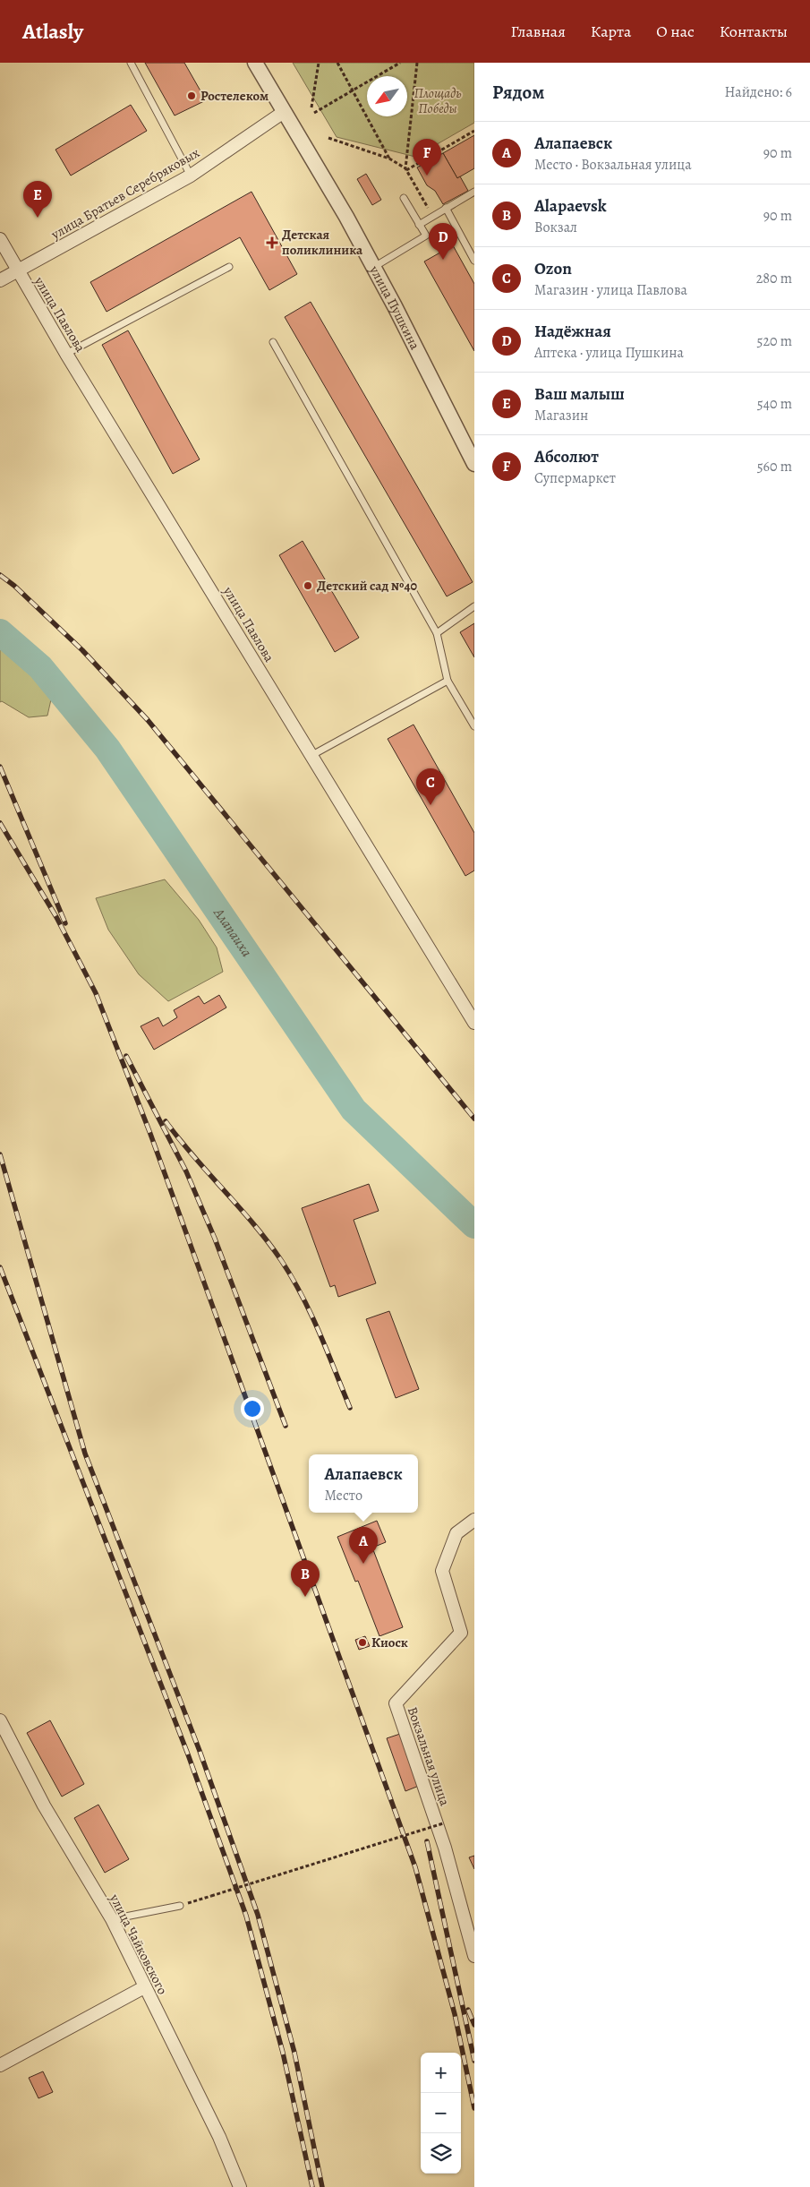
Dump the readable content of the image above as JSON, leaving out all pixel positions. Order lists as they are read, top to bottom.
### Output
{
  "streets": {
    "street": [
      "улица Братьев Серебряковых",
      "улица Пушкина",
      "улица Павлова",
      "Вокзальная улица",
      "улица Чайковского"
    ]
  },
  "crossings": [
    ["улица Братьев Серебряковых", "улица Пушкина"],
    ["улица Братьев Серебряковых", "улица Павлова"]
  ],
  "water": ["Алапаиха"],
  "parks": ["Площадь Победы"],
  "places": {
    "other": ["Ростелеком", "Детский сад №40", "Киоск"],
    "health": ["Детская поликлиника"]
  },
  "north": "bottom left",
  "page": {
    "header": "Atlasly",
    "nav": [
      "Главная",
      "Карта",
      "О нас",
      "Контакты"
    ],
    "heading": ["Рядом", "Найдено: 6"],
    "list": [
      {
        "mark": "A",
        "name": "Алапаевск",
        "note": "Место · Вокзальная улица",
        "value": "90 m"
      },
      {
        "mark": "B",
        "name": "Alapaevsk",
        "note": "Вокзал",
        "value": "90 m"
      },
      {
        "mark": "C",
        "name": "Ozon",
        "note": "Магазин · улица Павлова",
        "value": "280 m"
      },
      {
        "mark": "D",
        "name": "Надёжная",
        "note": "Аптека · улица Пушкина",
        "value": "520 m"
      },
      {
        "mark": "E",
        "name": "Ваш малыш",
        "note": "Магазин",
        "value": "540 m"
      },
      {
        "mark": "F",
        "name": "Абсолют",
        "note": "Супермаркет",
        "value": "560 m"
      }
    ],
    "pins": [
      "F",
      "E",
      "D",
      "C",
      "A",
      "B"
    ],
    "popup": ["Алапаевск", "Место"],
    "map_buttons": ["+", "−"]
  }
}
